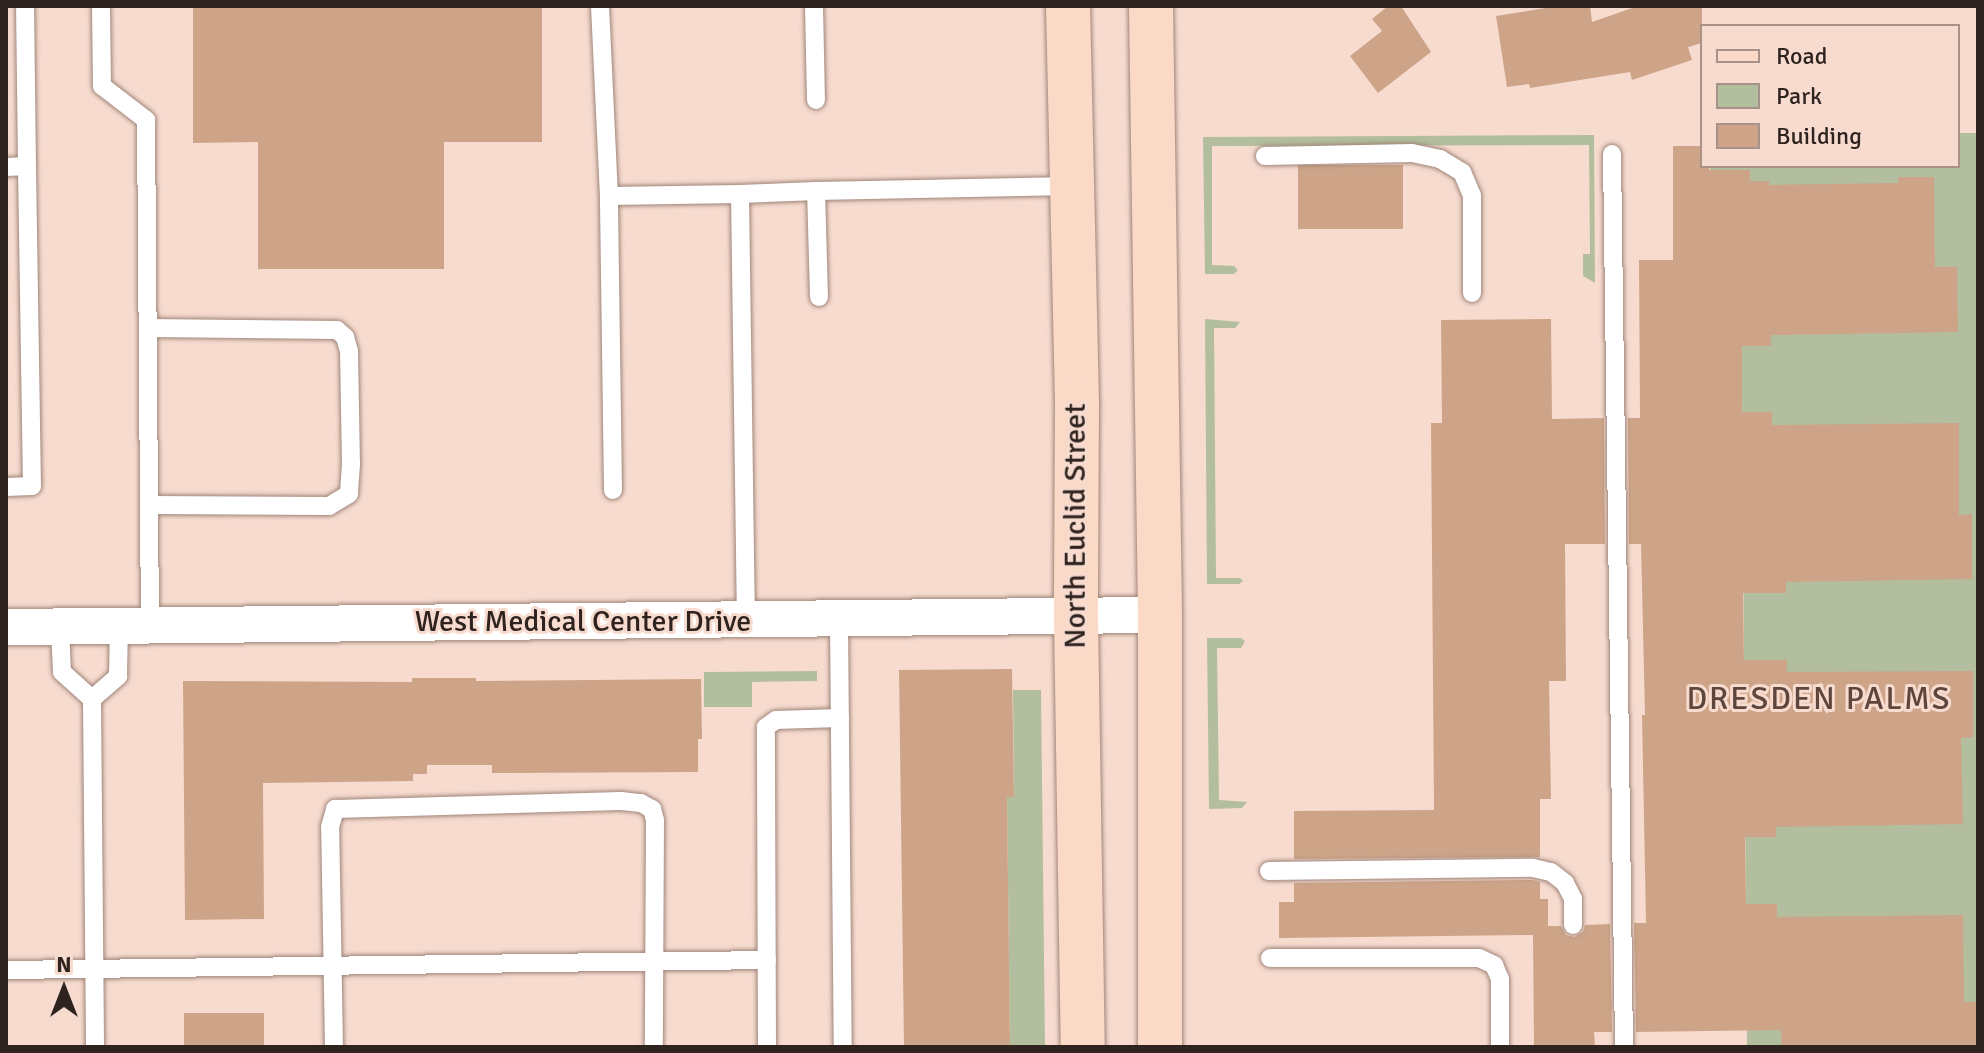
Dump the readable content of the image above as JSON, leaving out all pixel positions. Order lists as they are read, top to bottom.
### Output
{
  "streets": {
    "main road": ["North Euclid Street"],
    "street": ["West Medical Center Drive"]
  },
  "crossings": [
    ["North Euclid Street", "West Medical Center Drive"]
  ],
  "districts": ["DRESDEN PALMS"],
  "legend": ["Road", "Park", "Building"],
  "north": "top"
}
